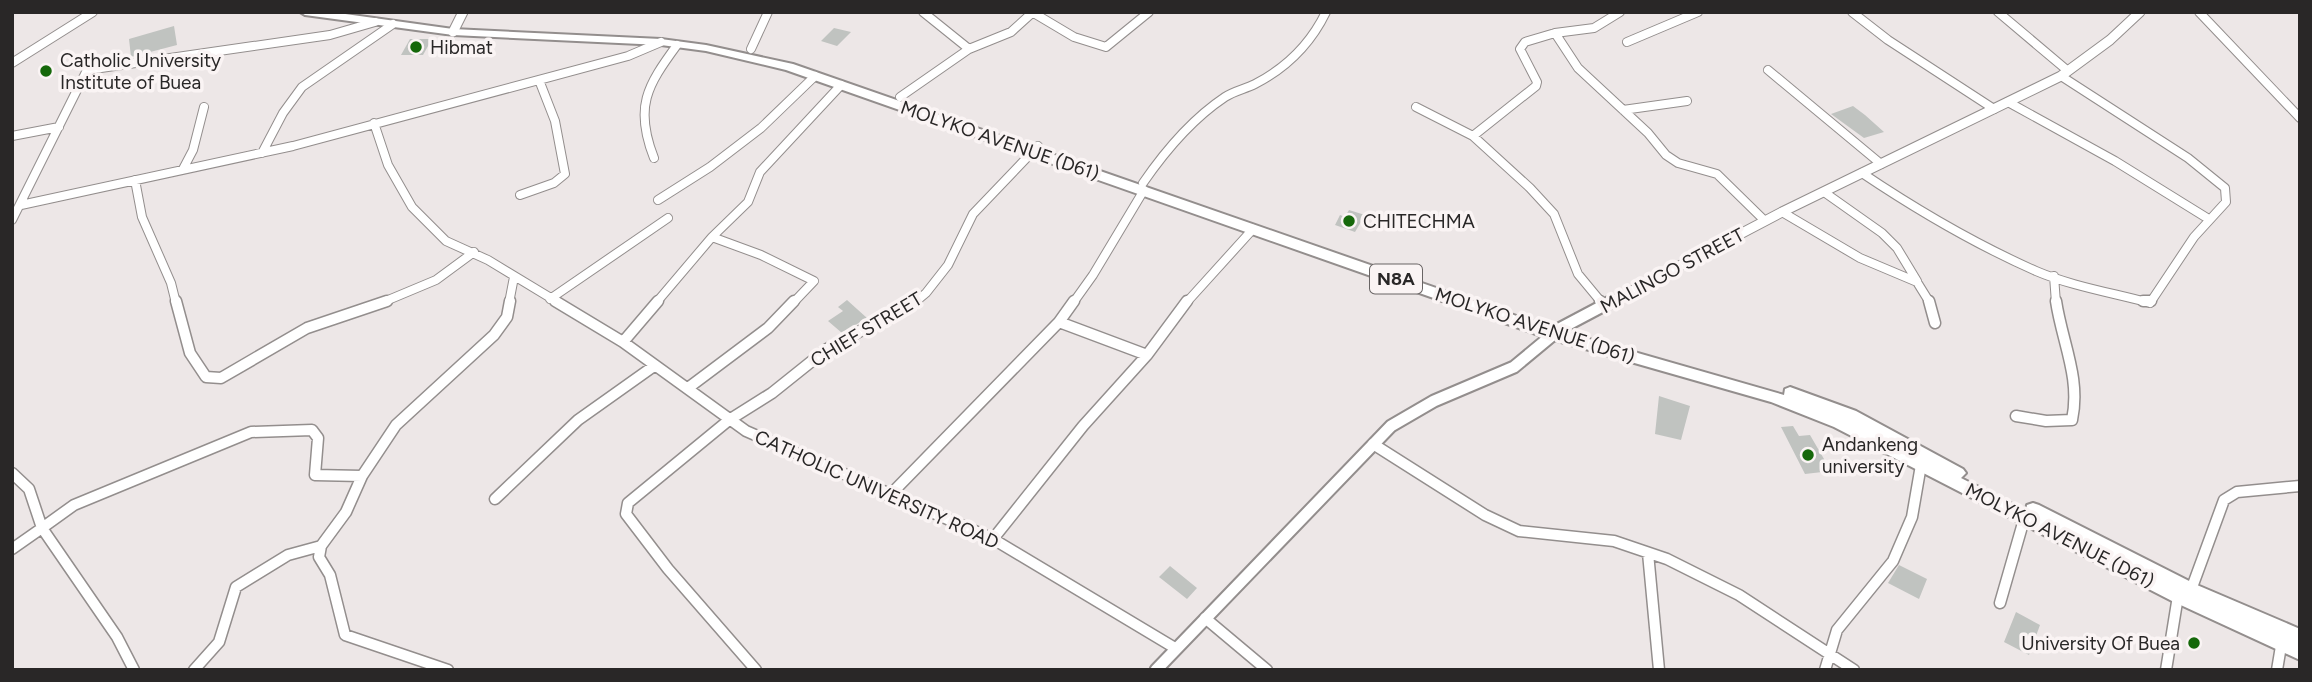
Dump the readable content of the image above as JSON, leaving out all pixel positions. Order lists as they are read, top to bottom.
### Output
{
  "streets": {
    "highway": ["MOLYKO AVENUE (D61)", "N8A"],
    "street": ["MALINGO STREET", "CHIEF STREET", "CATHOLIC UNIVERSITY ROAD"]
  },
  "crossings": [
    ["MOLYKO AVENUE (D61)", "MALINGO STREET"],
    ["MOLYKO AVENUE (D61)", "N8A"],
    ["MOLYKO AVENUE (D61)", "CHIEF STREET"],
    ["MALINGO STREET", "CATHOLIC UNIVERSITY ROAD"],
    ["CHIEF STREET", "CATHOLIC UNIVERSITY ROAD"]
  ],
  "places": [
    "Hibmat",
    "Catholic University Institute of Buea",
    "CHITECHMA",
    "Andankeng university",
    "University Of Buea"
  ]
}
